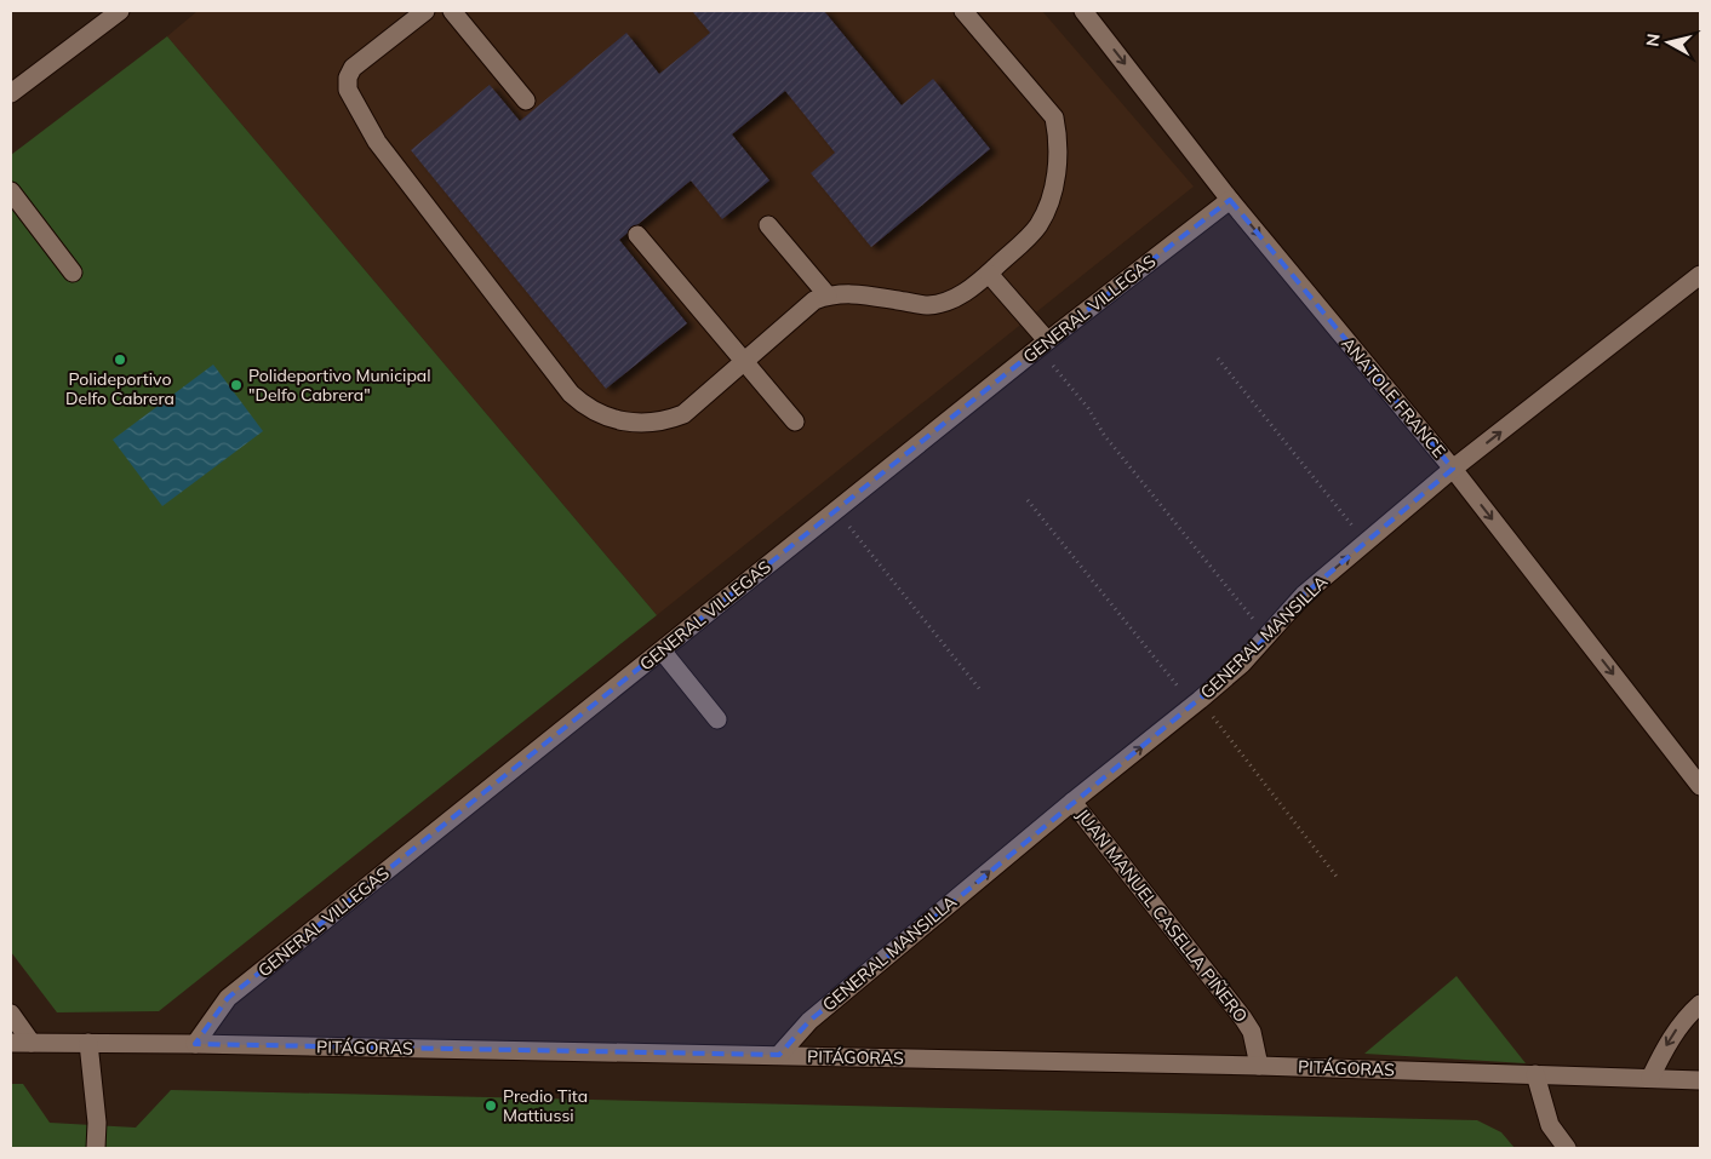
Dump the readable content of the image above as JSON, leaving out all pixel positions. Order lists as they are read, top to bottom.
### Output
{
  "streets": {
    "street": [
      "GENERAL VILLEGAS",
      "ANATOLE FRANCE",
      "GENERAL MANSILLA",
      "JUAN MANUEL CASELLA PIÑERO",
      "PITÁGORAS"
    ]
  },
  "crossings": [
    ["GENERAL VILLEGAS", "ANATOLE FRANCE"],
    ["GENERAL VILLEGAS", "PITÁGORAS"],
    ["ANATOLE FRANCE", "GENERAL MANSILLA"],
    ["GENERAL MANSILLA", "JUAN MANUEL CASELLA PIÑERO"],
    ["GENERAL MANSILLA", "PITÁGORAS"],
    ["JUAN MANUEL CASELLA PIÑERO", "PITÁGORAS"]
  ],
  "one_way": ["ANATOLE FRANCE", "GENERAL MANSILLA"],
  "places": ["Polideportivo Delfo Cabrera", "Polideportivo Municipal \"Delfo Cabrera\"", "Predio Tita Mattiussi"],
  "north": "left"
}
